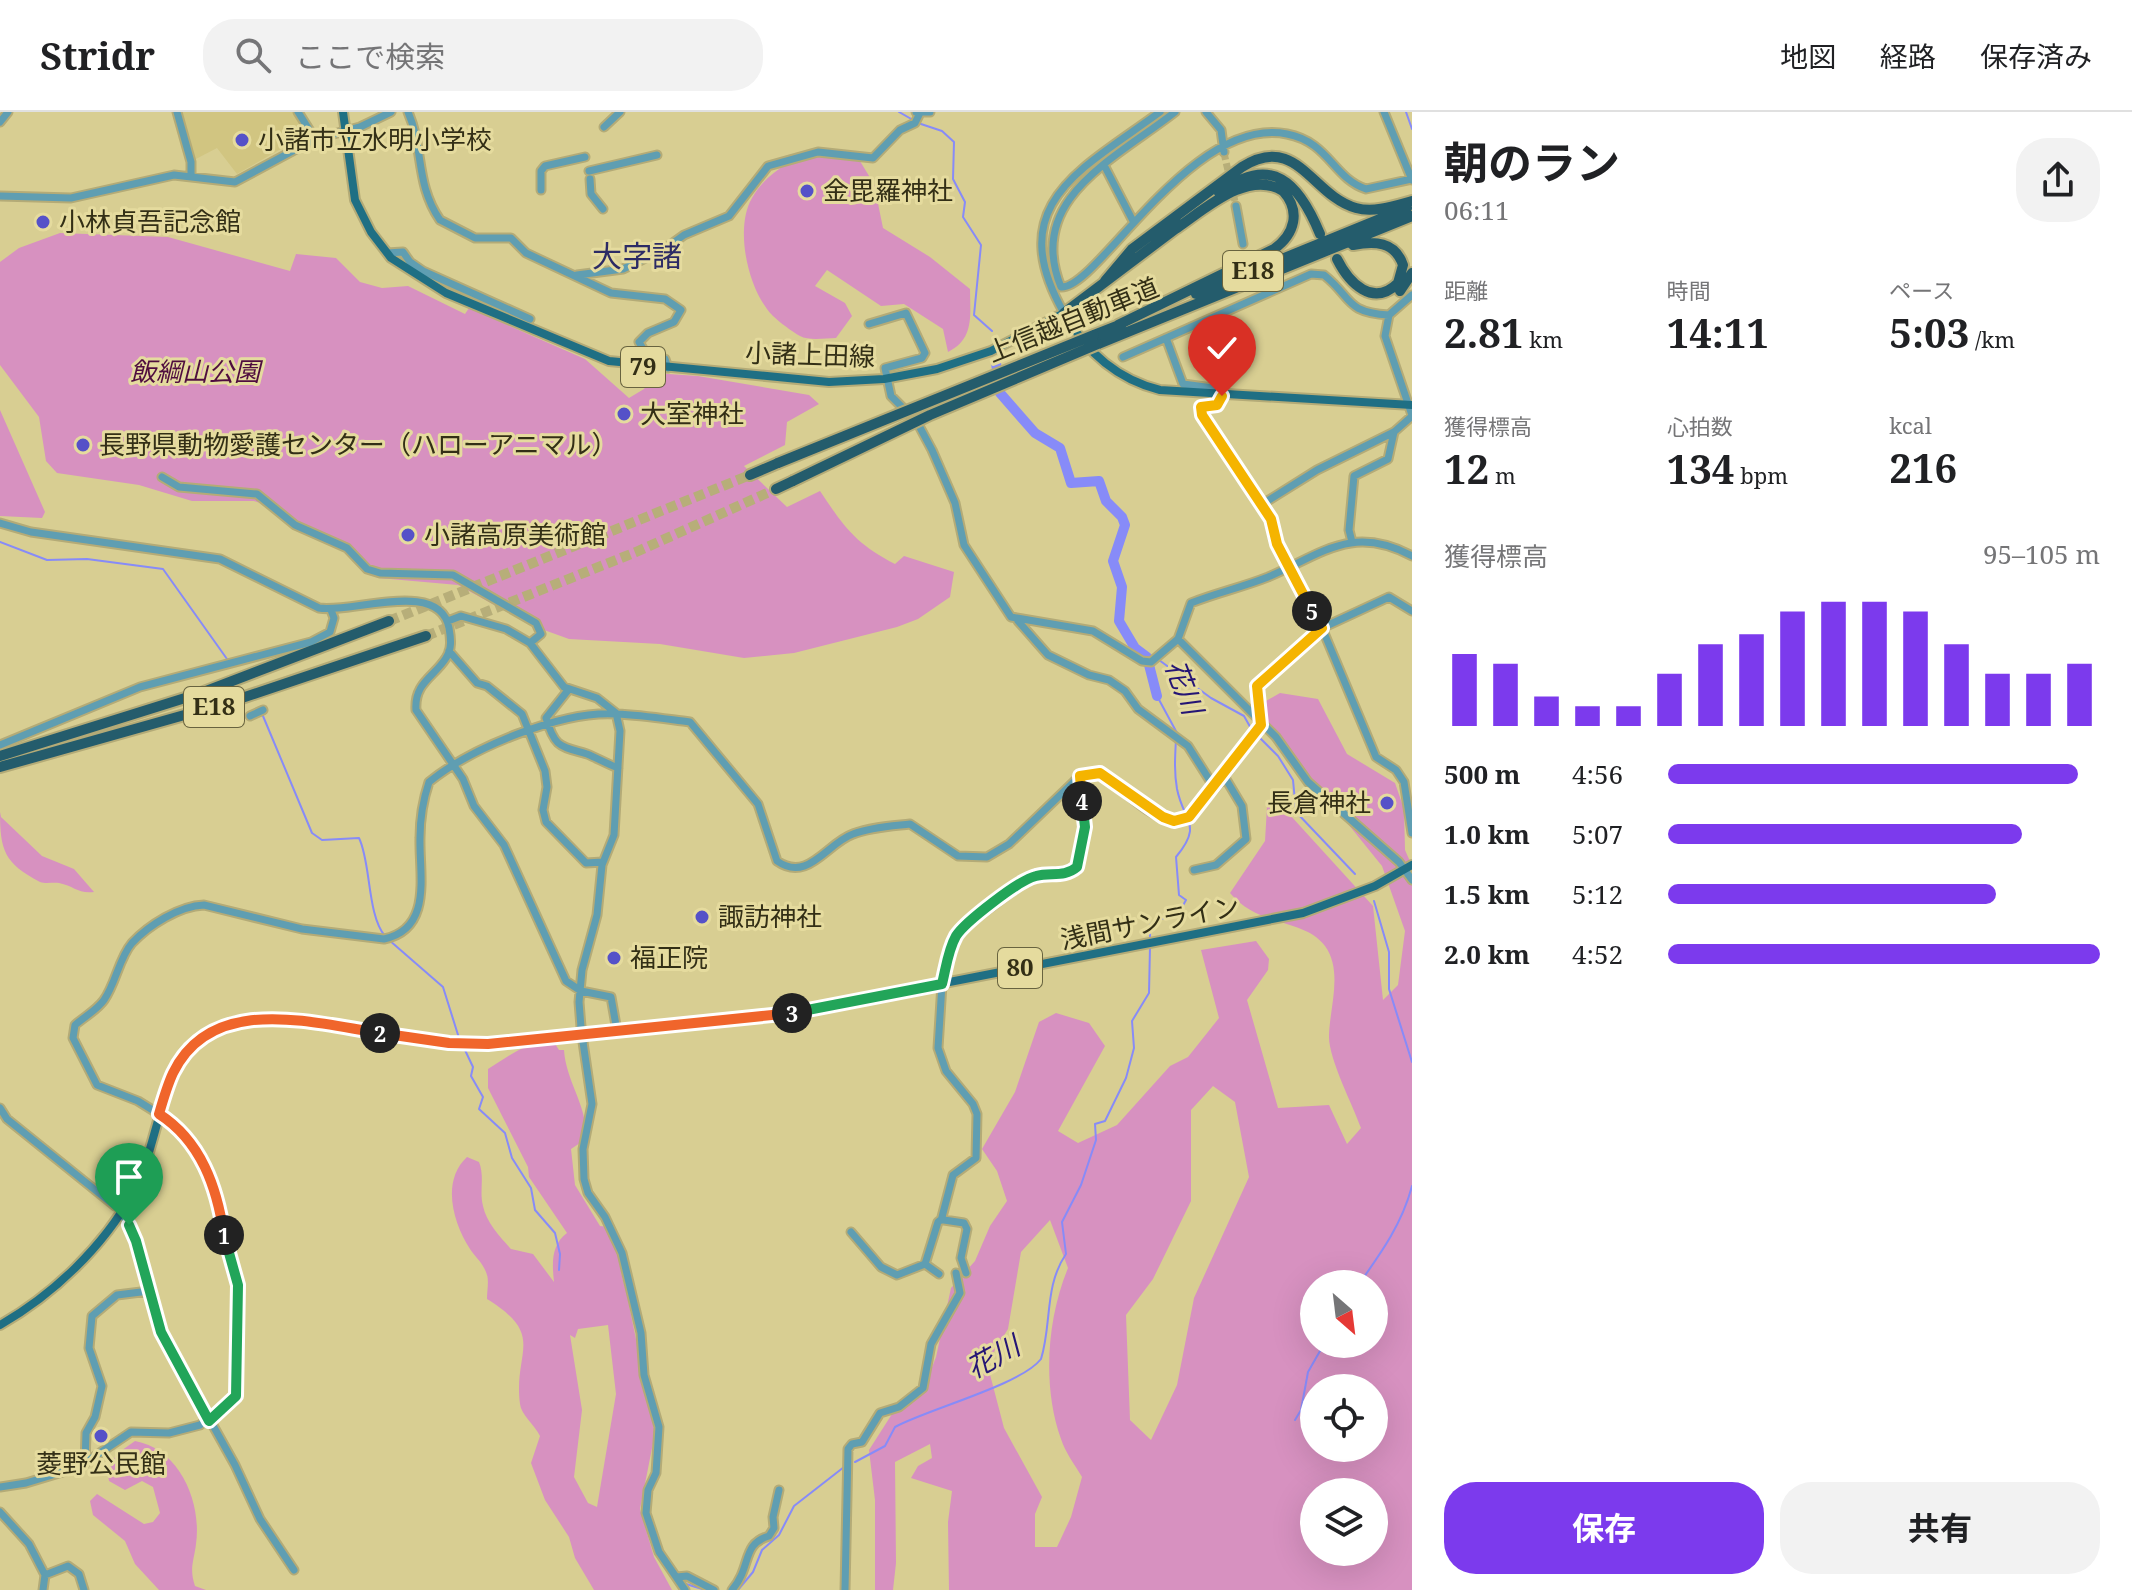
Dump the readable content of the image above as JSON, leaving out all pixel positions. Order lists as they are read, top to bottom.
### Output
{
  "streets": {
    "highway": ["E18", "上信越自動車道"],
    "main road": [
      "小諸上田線",
      "79",
      "浅間サンライン",
      "80"
    ]
  },
  "districts": ["大字諸"],
  "water": ["花川"],
  "parks": ["飯綱山公園"],
  "places": [
    "小諸市立水明小学校",
    "金毘羅神社",
    "小林貞吾記念館",
    "大室神社",
    "長野県動物愛護センター（ハローアニマル）",
    "小諸高原美術館",
    "長倉神社",
    "諏訪神社",
    "福正院",
    "菱野公民館"
  ],
  "north": "bottom right",
  "page": {
    "header": "Stridr",
    "search": "ここで検索",
    "nav": ["地図", "経路", "保存済み"],
    "heading": ["朝のラン", "06:11"],
    "stats": [
      ["距離", "2.81 km"],
      ["時間", "14:11"],
      ["ペース", "5:03 /km"],
      ["獲得標高", "12 m"],
      ["心拍数", "134 bpm"],
      ["kcal", "216"]
    ],
    "chart": ["獲得標高", "95–105 m"],
    "pins": [
      "5",
      "4",
      "3",
      "2",
      "1"
    ],
    "list": [
      {
        "name": "500 m",
        "note": "4:56"
      },
      {
        "name": "1.0 km",
        "note": "5:07"
      },
      {
        "name": "1.5 km",
        "note": "5:12"
      },
      {
        "name": "2.0 km",
        "note": "4:52"
      }
    ],
    "buttons": ["保存", "共有"]
  }
}
